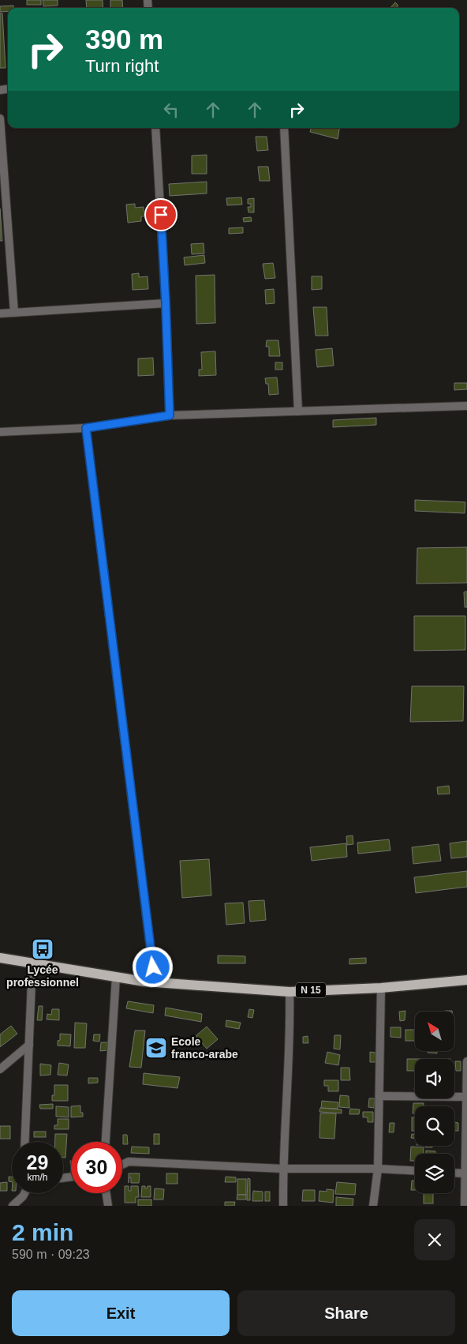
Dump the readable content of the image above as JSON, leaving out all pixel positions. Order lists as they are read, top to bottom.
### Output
{
  "streets": {
    "main road": ["N 15"]
  },
  "places": {
    "bus stop": ["Lycée professionnel"],
    "school or university": ["Ecole franco-arabe"]
  },
  "north": "top left",
  "page": {
    "turn": ["390 m", "Turn right"],
    "speed": "29 km/h",
    "limit": "30",
    "heading": ["2 min", "590 m · 09:23"],
    "buttons": ["Exit", "Share"]
  }
}
